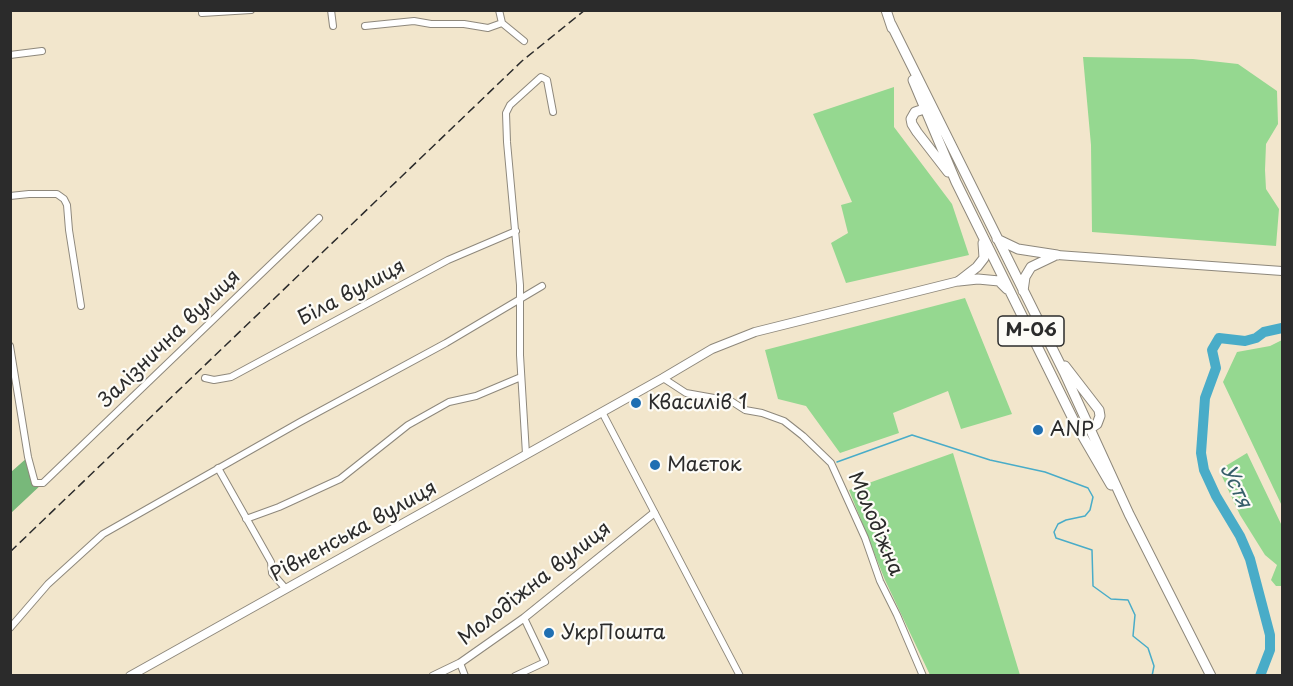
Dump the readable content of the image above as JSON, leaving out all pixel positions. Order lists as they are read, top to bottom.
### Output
{
  "streets": {
    "highway": ["М-06"],
    "main road": ["Рівненська вулиця"],
    "street": [
      "Біла вулиця",
      "Залізнична вулиця",
      "Молодіжна",
      "Молодіжна вулиця"
    ]
  },
  "crossings": [
    ["Молодіжна", "Рівненська вулиця"]
  ],
  "water": ["Устя"],
  "places": [
    "Квасилів 1",
    "ANP",
    "Маєток",
    "УкрПошта"
  ]
}
